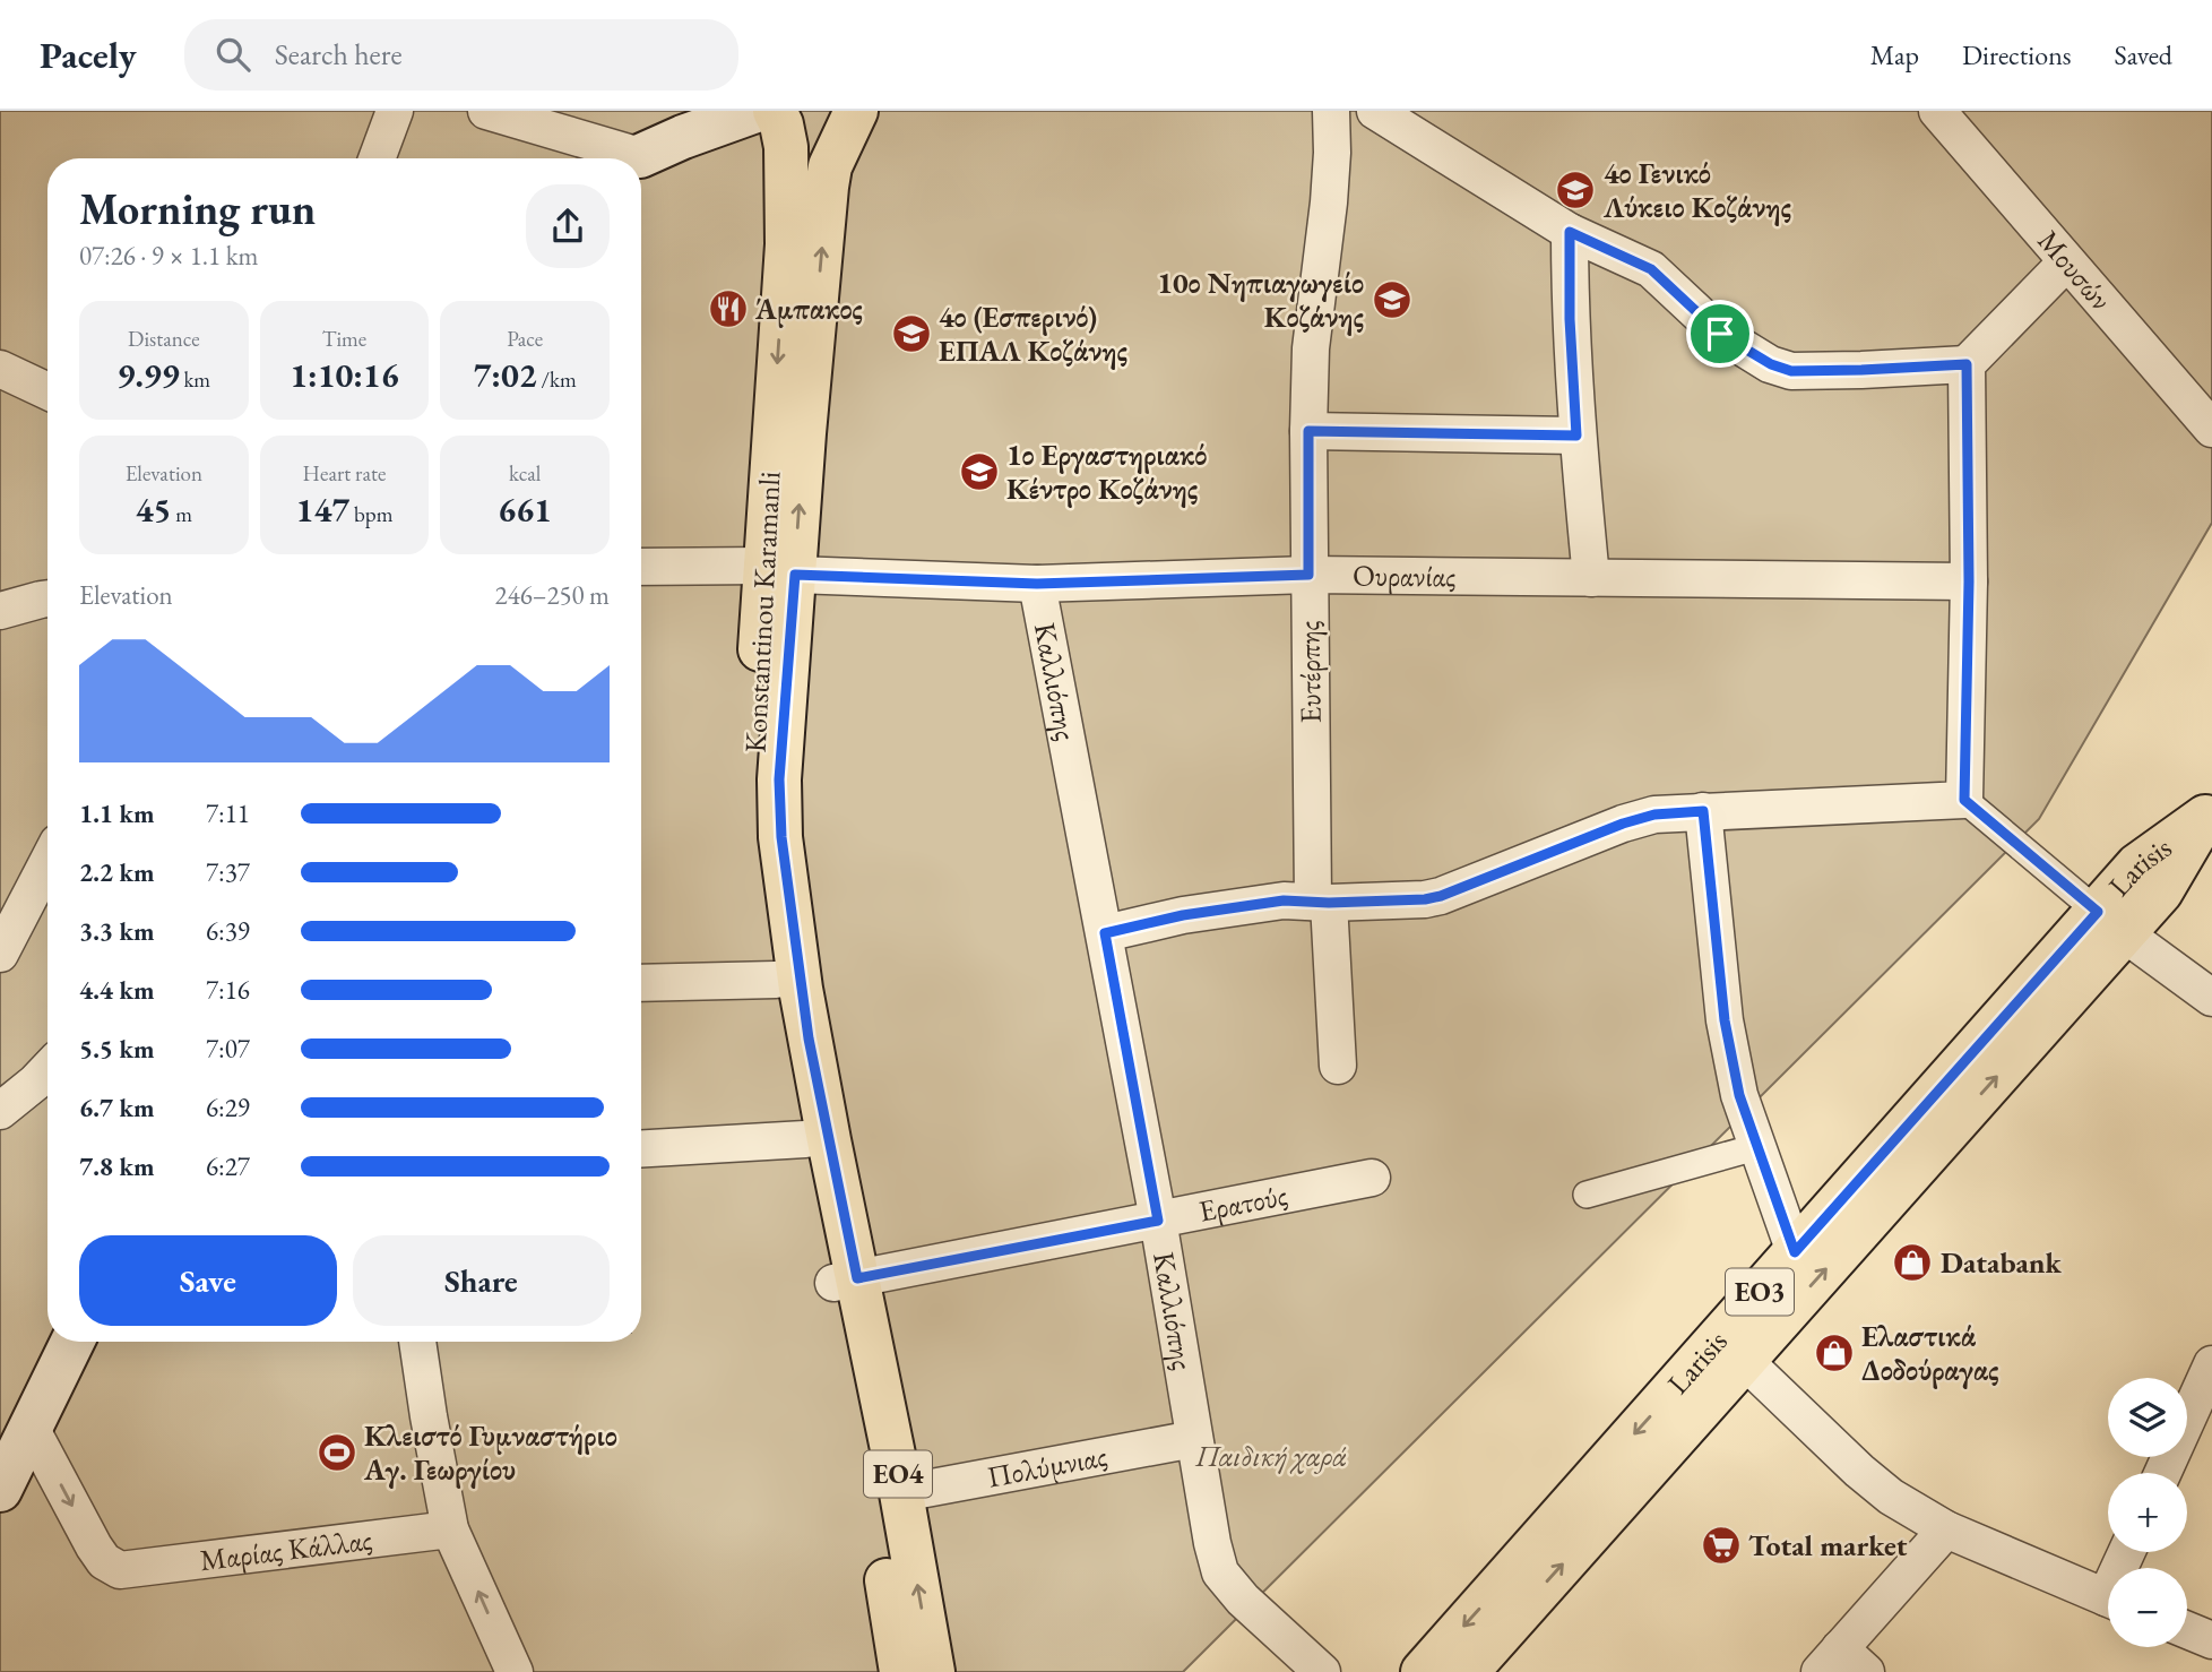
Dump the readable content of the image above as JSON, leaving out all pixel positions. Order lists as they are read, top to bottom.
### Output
{
  "streets": {
    "main road": [
      "Konstantinou Karamanli",
      "Larisis",
      "ΕΟ3",
      "ΕΟ4"
    ],
    "street": [
      "Μουσών",
      "Ουρανίας",
      "Ευτέρπης",
      "Καλλιόπης",
      "Ερατούς",
      "Πολύμνιας",
      "Μαρίας Κάλλας"
    ]
  },
  "crossings": [
    ["Ουρανίας", "Konstantinou Karamanli"],
    ["Ουρανίας", "Ευτέρπης"],
    ["Ουρανίας", "Καλλιόπης"],
    ["Konstantinou Karamanli", "Ερατούς"],
    ["Konstantinou Karamanli", "Πολύμνιας"],
    ["Konstantinou Karamanli", "ΕΟ4"],
    ["Καλλιόπης", "Ερατούς"],
    ["Καλλιόπης", "Πολύμνιας"]
  ],
  "one_way": ["Μαρίας Κάλλας"],
  "parks": ["Παιδική χαρά"],
  "places": {
    "school or university": [
      "4ο Γενικό Λύκειο Κοζάνης",
      "10ο Νηπιαγωγείο Κοζάνης",
      "4ο (Εσπερινό) ΕΠΑΛ Κοζάνης",
      "1ο Εργαστηριακό Κέντρο Κοζάνης"
    ],
    "restaurant": ["Άμπακος"],
    "shop": ["Databank", "Ελαστικά Δοδούραγας"],
    "sports": ["Κλειστό Γυμναστήριο Αγ. Γεωργίου"],
    "supermarket": ["Total market"]
  },
  "page": {
    "header": "Pacely",
    "search": "Search here",
    "nav": ["Map", "Directions", "Saved"],
    "heading": ["Morning run", "07:26 · 9 × 1.1 km"],
    "stats": [
      ["Distance", "9.99 km"],
      ["Time", "1:10:16"],
      ["Pace", "7:02 /km"],
      ["Elevation", "45 m"],
      ["Heart rate", "147 bpm"],
      ["kcal", "661"]
    ],
    "chart": ["Elevation", "246–250 m"],
    "list": [
      {
        "name": "1.1 km",
        "note": "7:11"
      },
      {
        "name": "2.2 km",
        "note": "7:37"
      },
      {
        "name": "3.3 km",
        "note": "6:39"
      },
      {
        "name": "4.4 km",
        "note": "7:16"
      },
      {
        "name": "5.5 km",
        "note": "7:07"
      },
      {
        "name": "6.7 km",
        "note": "6:29"
      },
      {
        "name": "7.8 km",
        "note": "6:27"
      }
    ],
    "buttons": ["Save", "Share"],
    "map_buttons": ["+", "−"]
  }
}
